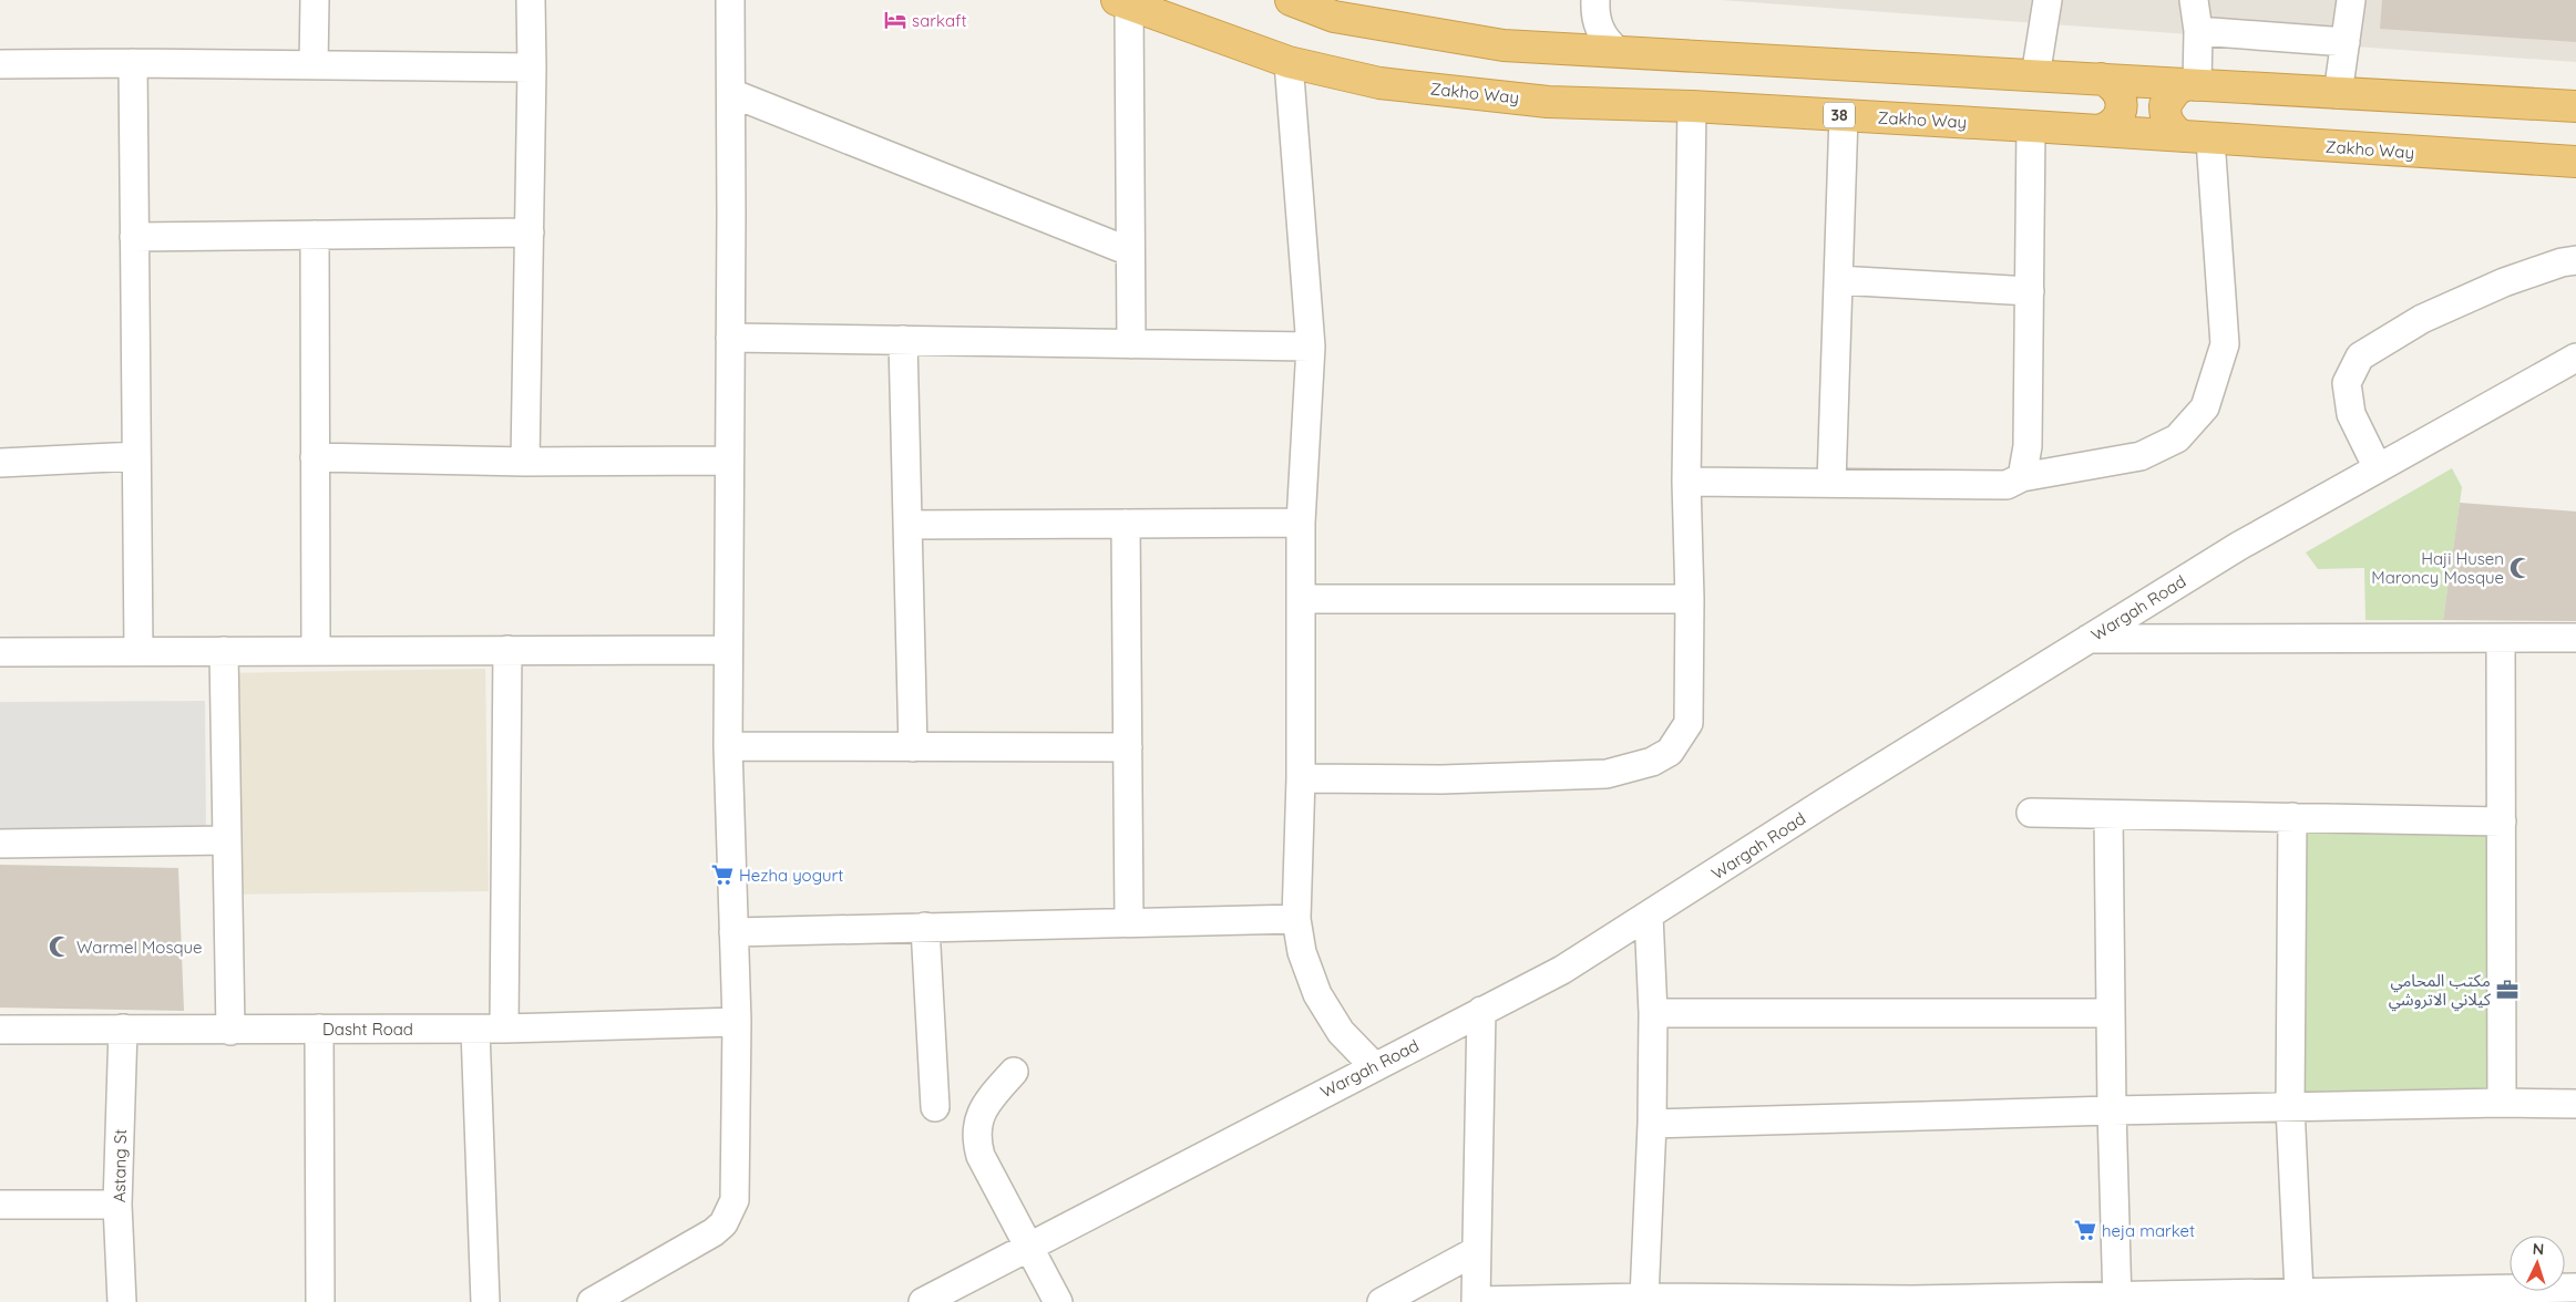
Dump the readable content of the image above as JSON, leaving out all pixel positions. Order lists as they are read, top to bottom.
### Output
{
  "streets": {
    "highway": ["Zakho Way", "38"],
    "street": ["Wargah Road", "Dasht Road", "Astang St"]
  },
  "crossings": [
    ["Dasht Road", "Astang St"]
  ],
  "places": {
    "hotel": ["sarkaft"],
    "mosque": ["Haji Husen Maroncy Mosque", "Warmel Mosque"],
    "supermarket": ["Hezha yogurt", "heja market"],
    "office": ["مكتب المحامي كيلاني الاتروشي"]
  },
  "north": "top"
}
